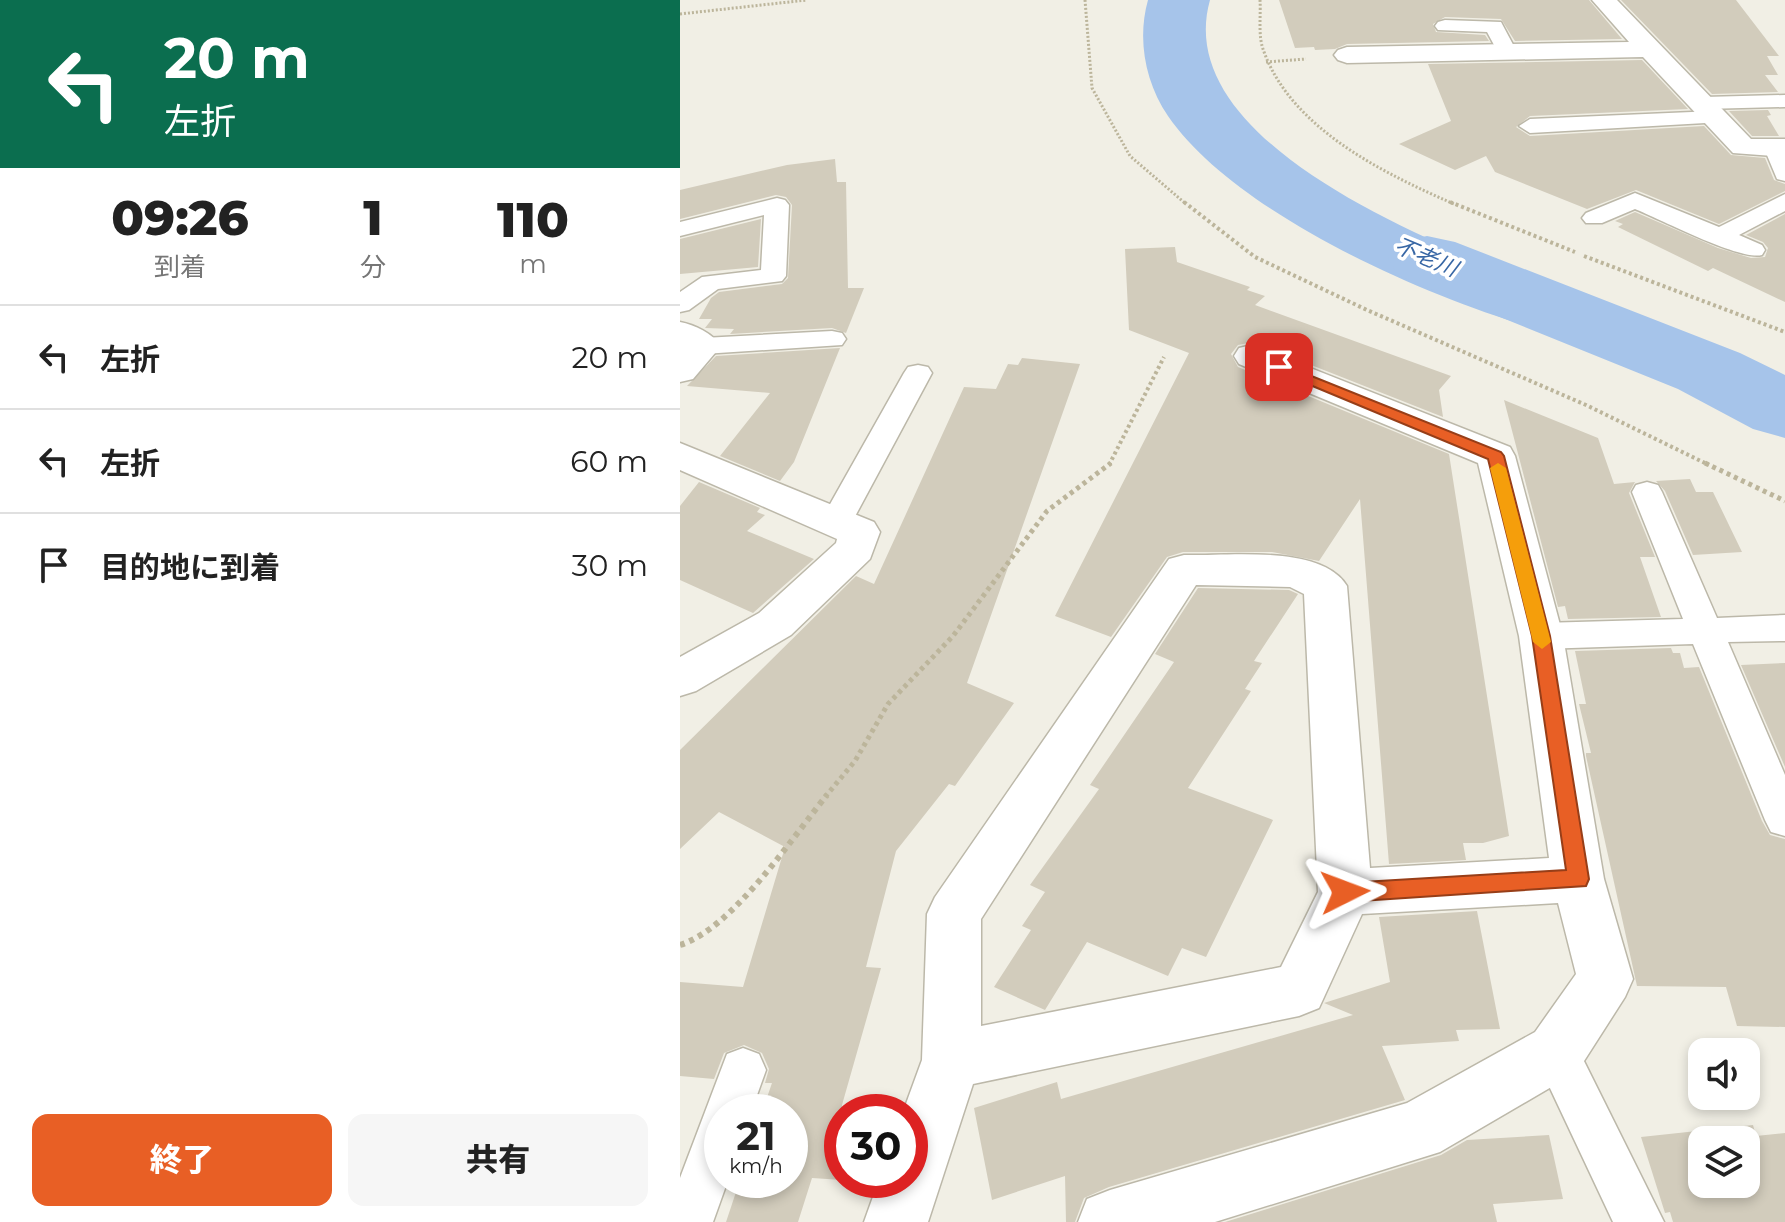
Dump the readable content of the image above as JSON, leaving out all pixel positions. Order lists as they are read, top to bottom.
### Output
{
  "water": ["不老川"],
  "page": {
    "turn": ["20 m", "左折"],
    "eta": [
      "09:26",
      "到着",
      "1",
      "分",
      "110",
      "m"
    ],
    "list": [
      {
        "name": "左折",
        "value": "20 m"
      },
      {
        "name": "左折",
        "value": "60 m"
      },
      {
        "name": "目的地に到着",
        "value": "30 m"
      }
    ],
    "speed": "21 km/h",
    "limit": "30",
    "buttons": ["終了", "共有"]
  }
}
